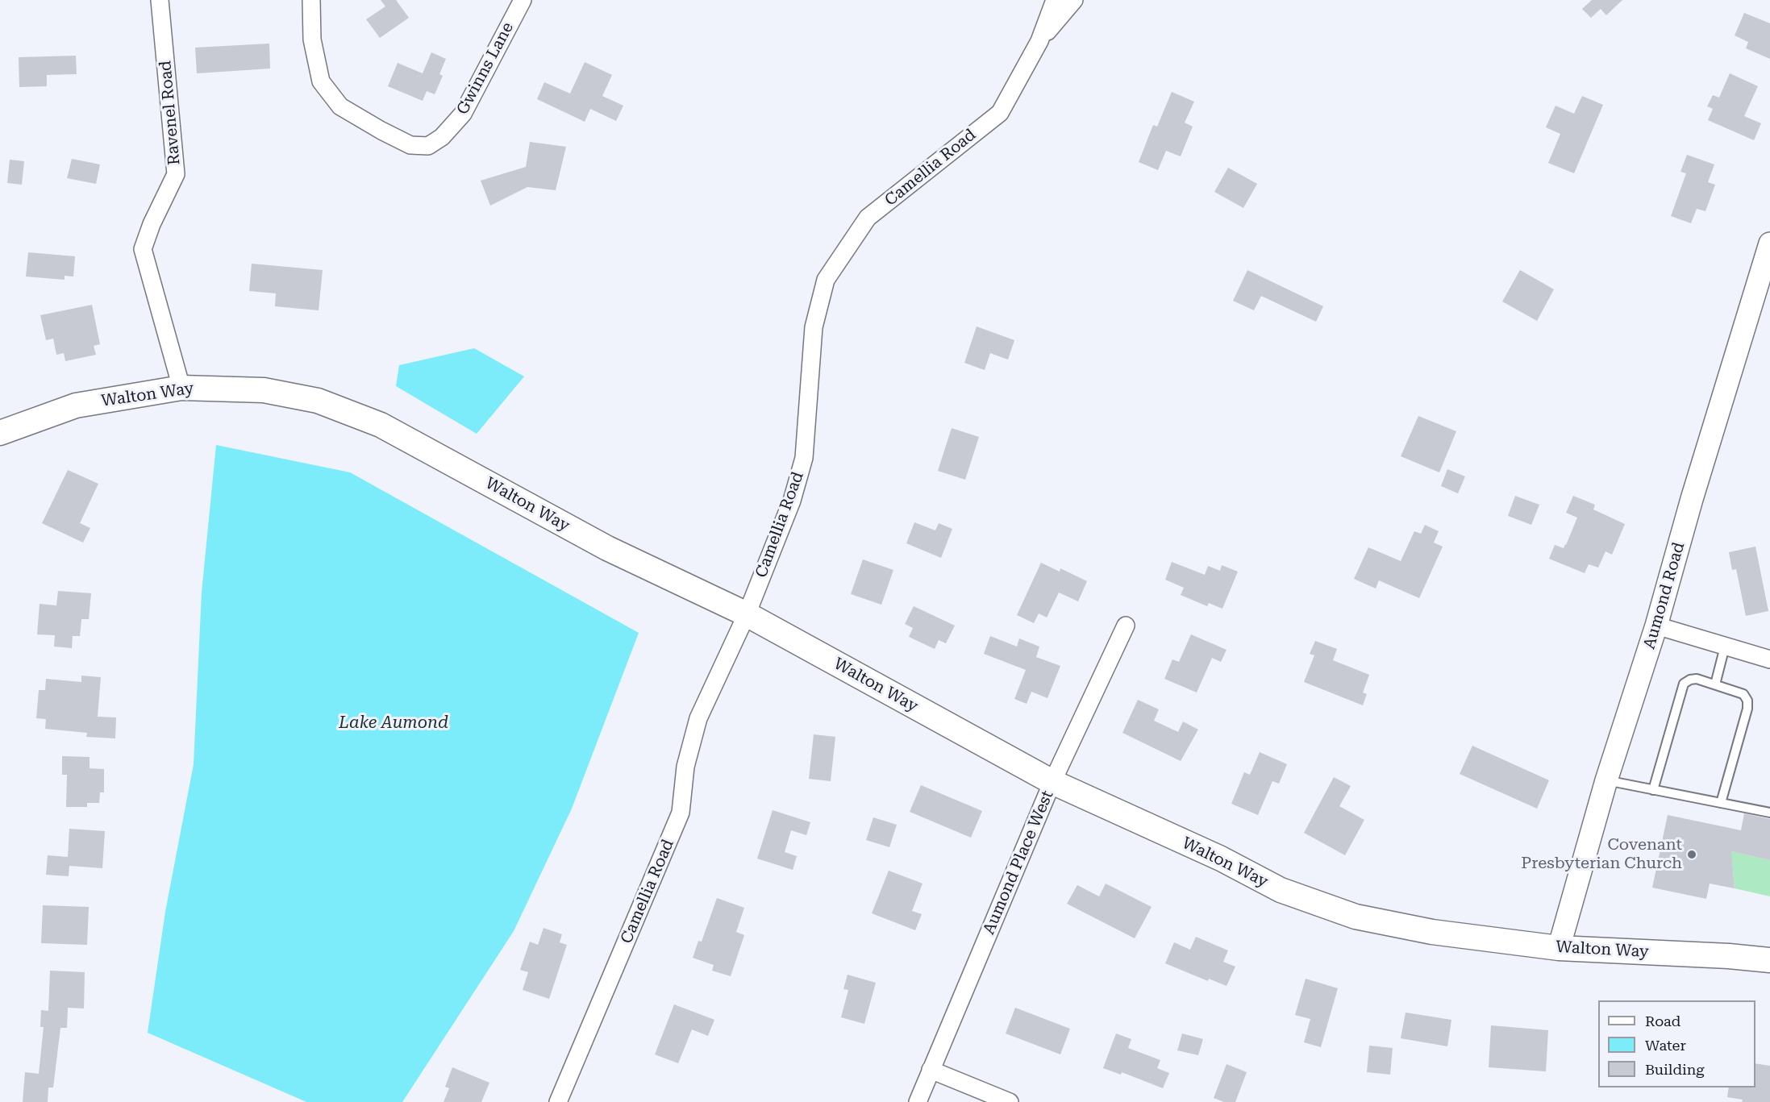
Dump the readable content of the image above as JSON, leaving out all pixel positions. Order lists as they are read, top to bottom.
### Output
{
  "streets": {
    "main road": ["Walton Way"],
    "street": [
      "Gwinns Lane",
      "Ravenel Road",
      "Camellia Road",
      "Aumond Road",
      "Aumond Place West"
    ]
  },
  "crossings": [
    ["Ravenel Road", "Walton Way"],
    ["Camellia Road", "Walton Way"],
    ["Walton Way", "Aumond Road"],
    ["Walton Way", "Aumond Place West"]
  ],
  "water": ["Lake Aumond"],
  "places": ["Covenant Presbyterian Church"],
  "legend": ["Road", "Water", "Building"]
}
